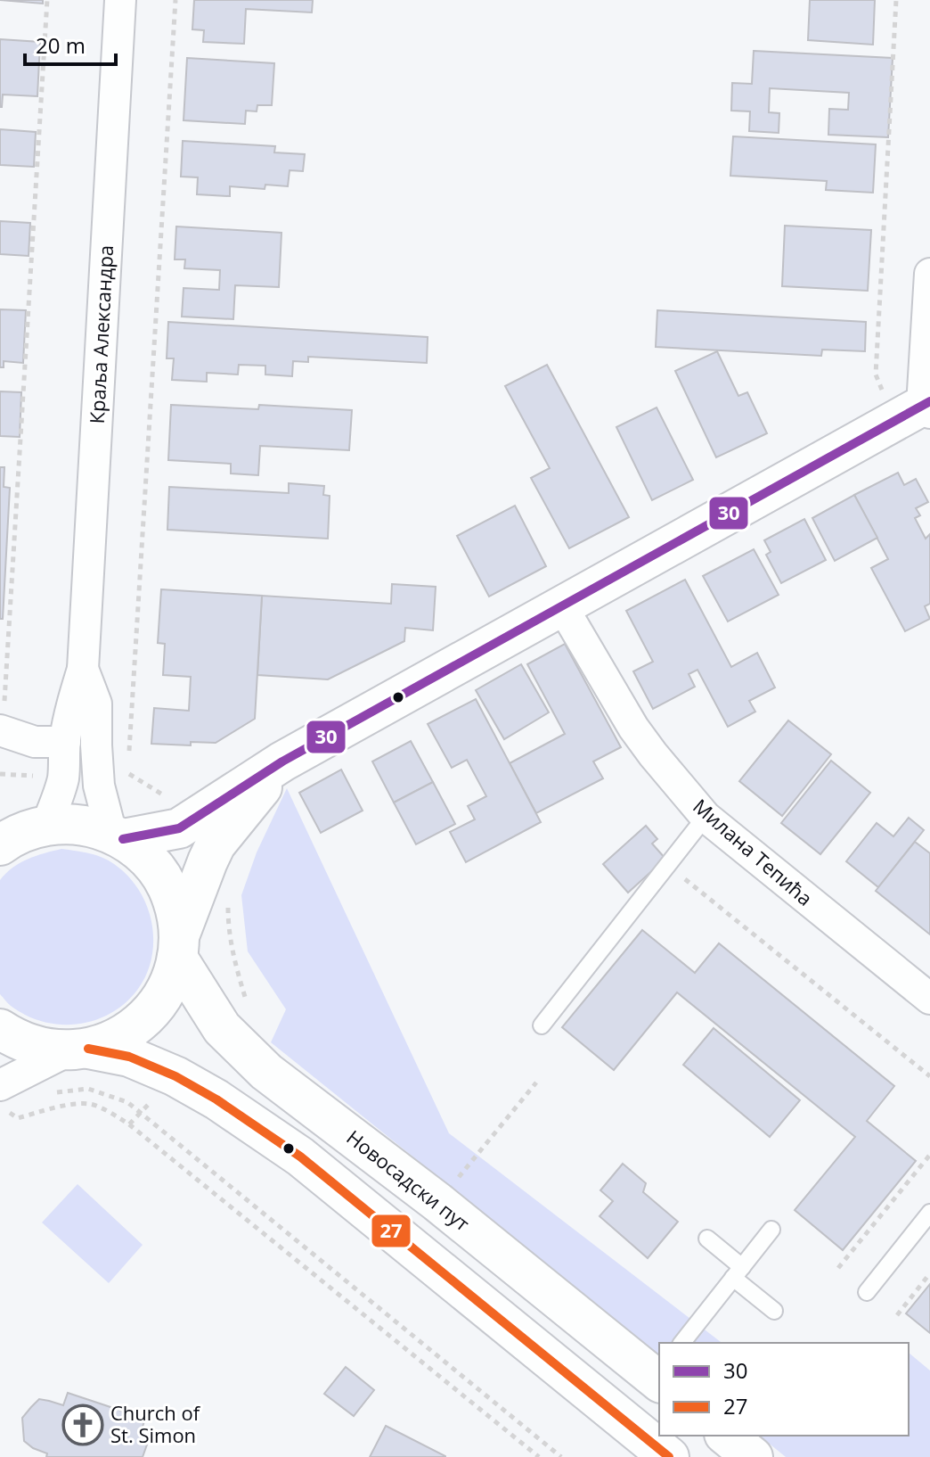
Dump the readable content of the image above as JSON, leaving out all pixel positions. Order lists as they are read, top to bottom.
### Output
{
  "streets": {
    "main road": ["Новосадски пут"],
    "street": ["Краља Александра", "Милана Тепића"]
  },
  "places": {
    "church": ["Church of St. Simon"]
  },
  "lines": ["transit line 30", "transit line 27"],
  "legend": ["30", "27"],
  "scale_bar": "20 m"
}
